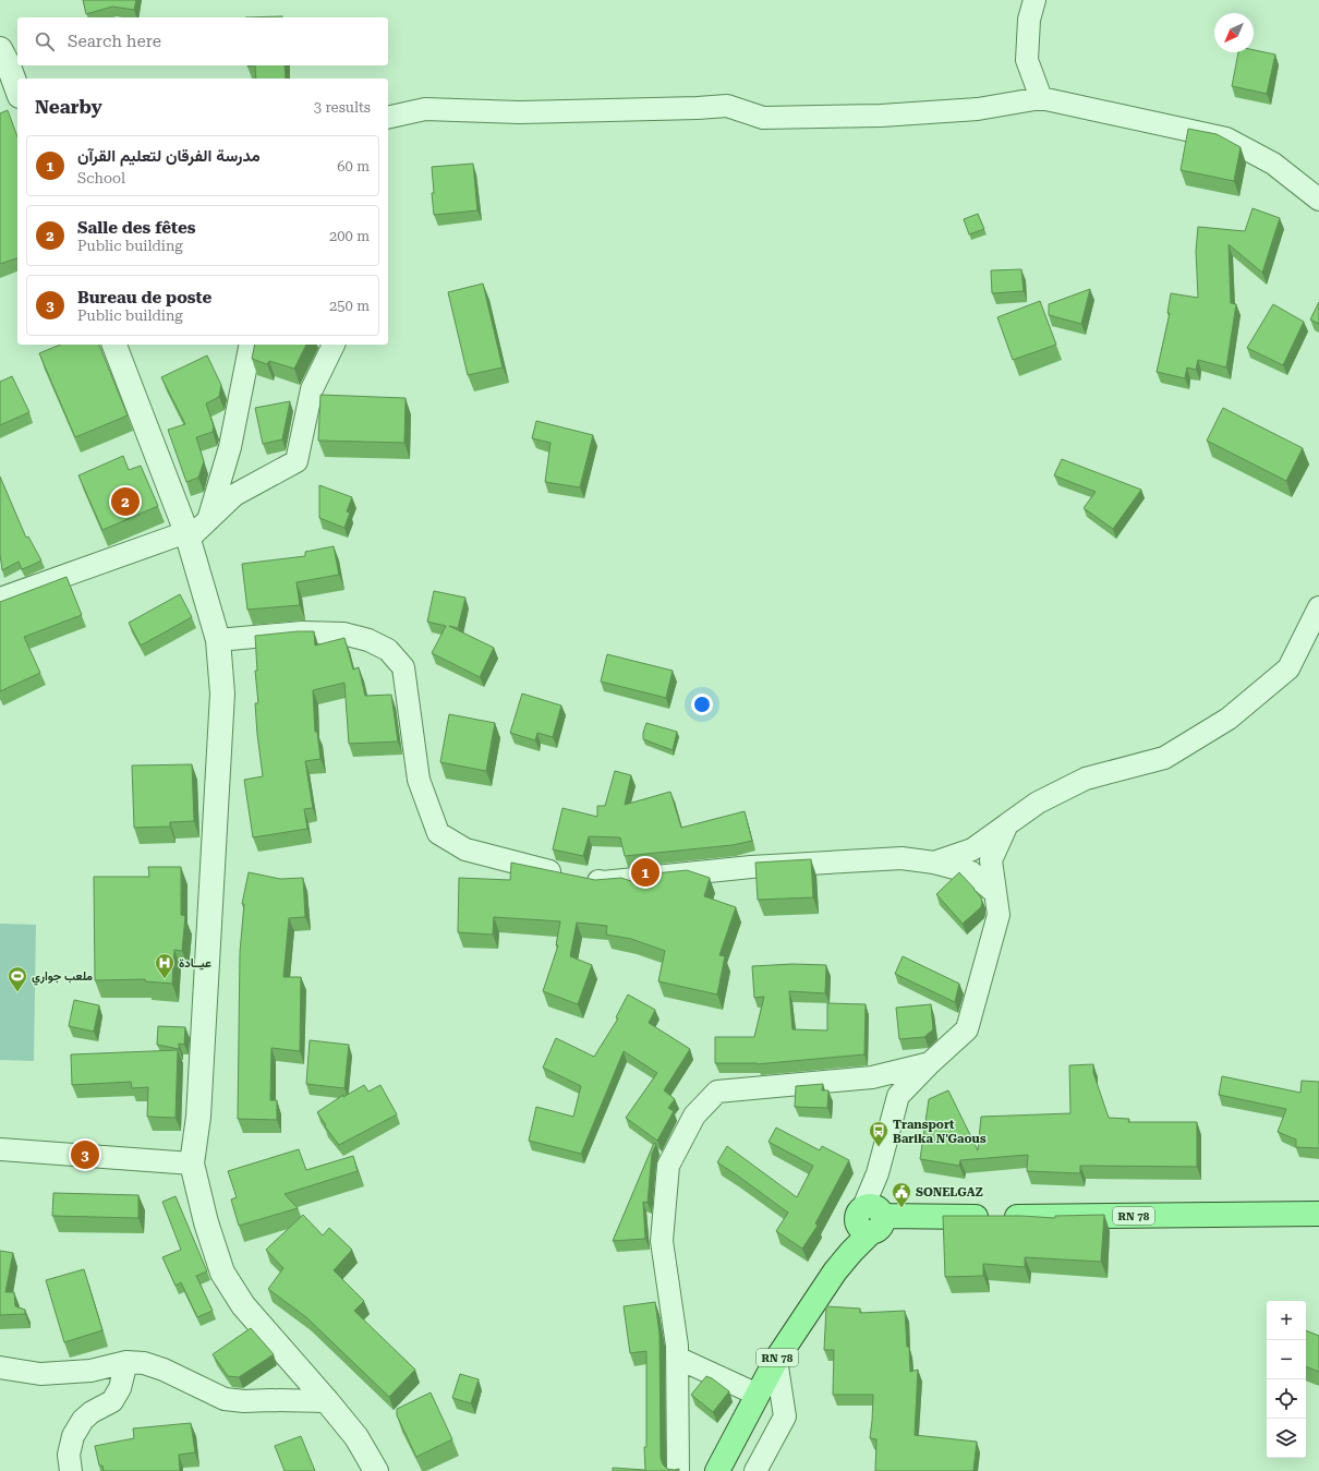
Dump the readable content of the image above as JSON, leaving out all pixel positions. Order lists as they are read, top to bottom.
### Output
{
  "streets": {
    "main road": ["RN 78"]
  },
  "places": {
    "hospital": ["عيــادة"],
    "sports": ["ملعب جواري"],
    "bus stop": ["Transport Barika N'Gaous"],
    "public building": ["SONELGAZ"]
  },
  "north": "bottom left",
  "page": {
    "search": "Search here",
    "heading": ["Nearby", "3 results"],
    "list": [
      {
        "mark": "1",
        "name": "مدرسة الفرقان لتعليم القرآن",
        "note": "School",
        "value": "60 m"
      },
      {
        "mark": "2",
        "name": "Salle des fêtes",
        "note": "Public building",
        "value": "200 m"
      },
      {
        "mark": "3",
        "name": "Bureau de poste",
        "note": "Public building",
        "value": "250 m"
      }
    ],
    "pins": ["2", "1", "3"],
    "map_buttons": ["+", "−"]
  }
}
